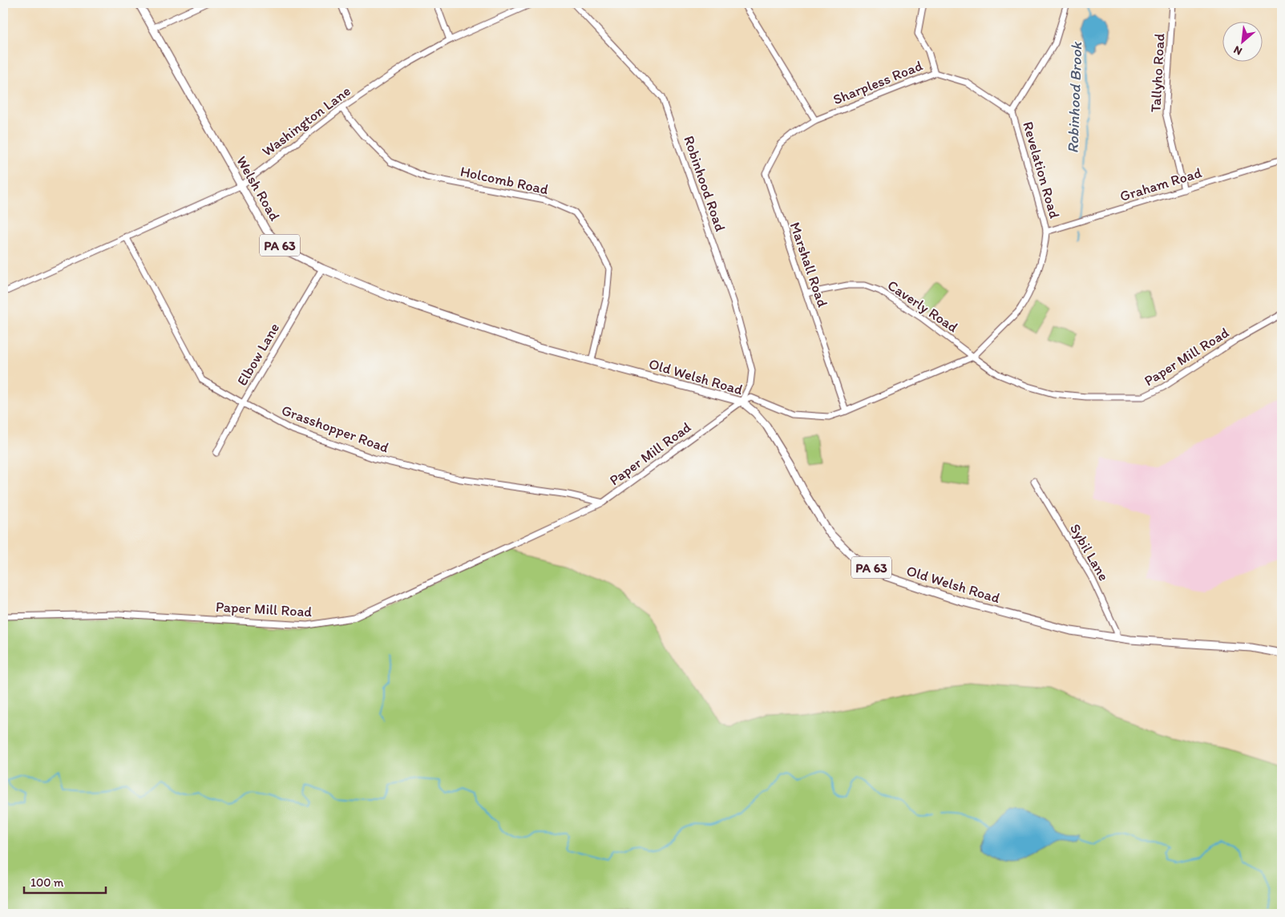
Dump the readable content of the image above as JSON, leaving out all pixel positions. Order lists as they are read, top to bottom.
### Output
{
  "streets": {
    "main road": ["Welsh Road", "PA 63", "Old Welsh Road"],
    "street": [
      "Tallyho Road",
      "Sharpless Road",
      "Washington Lane",
      "Revelation Road",
      "Holcomb Road",
      "Robinhood Road",
      "Graham Road",
      "Marshall Road",
      "Caverly Road",
      "Elbow Lane",
      "Paper Mill Road",
      "Grasshopper Road",
      "Sybil Lane"
    ]
  },
  "crossings": [
    ["Tallyho Road", "Graham Road"],
    ["Sharpless Road", "Revelation Road"],
    ["Sharpless Road", "Marshall Road"],
    ["Washington Lane", "Holcomb Road"],
    ["Washington Lane", "Welsh Road"],
    ["Washington Lane", "Grasshopper Road"],
    ["Revelation Road", "Graham Road"],
    ["Revelation Road", "Caverly Road"],
    ["Revelation Road", "Paper Mill Road"],
    ["Holcomb Road", "Old Welsh Road"],
    ["Robinhood Road", "Paper Mill Road"],
    ["Robinhood Road", "Old Welsh Road"],
    ["Welsh Road", "Elbow Lane"],
    ["Welsh Road", "Old Welsh Road"],
    ["Marshall Road", "Caverly Road"],
    ["Caverly Road", "Paper Mill Road"],
    ["Elbow Lane", "Grasshopper Road"],
    ["Paper Mill Road", "Old Welsh Road"],
    ["Paper Mill Road", "Grasshopper Road"],
    ["Old Welsh Road", "Sybil Lane"]
  ],
  "water": ["Robinhood Brook"],
  "scale_bar": "100 m",
  "north": "bottom left"
}
